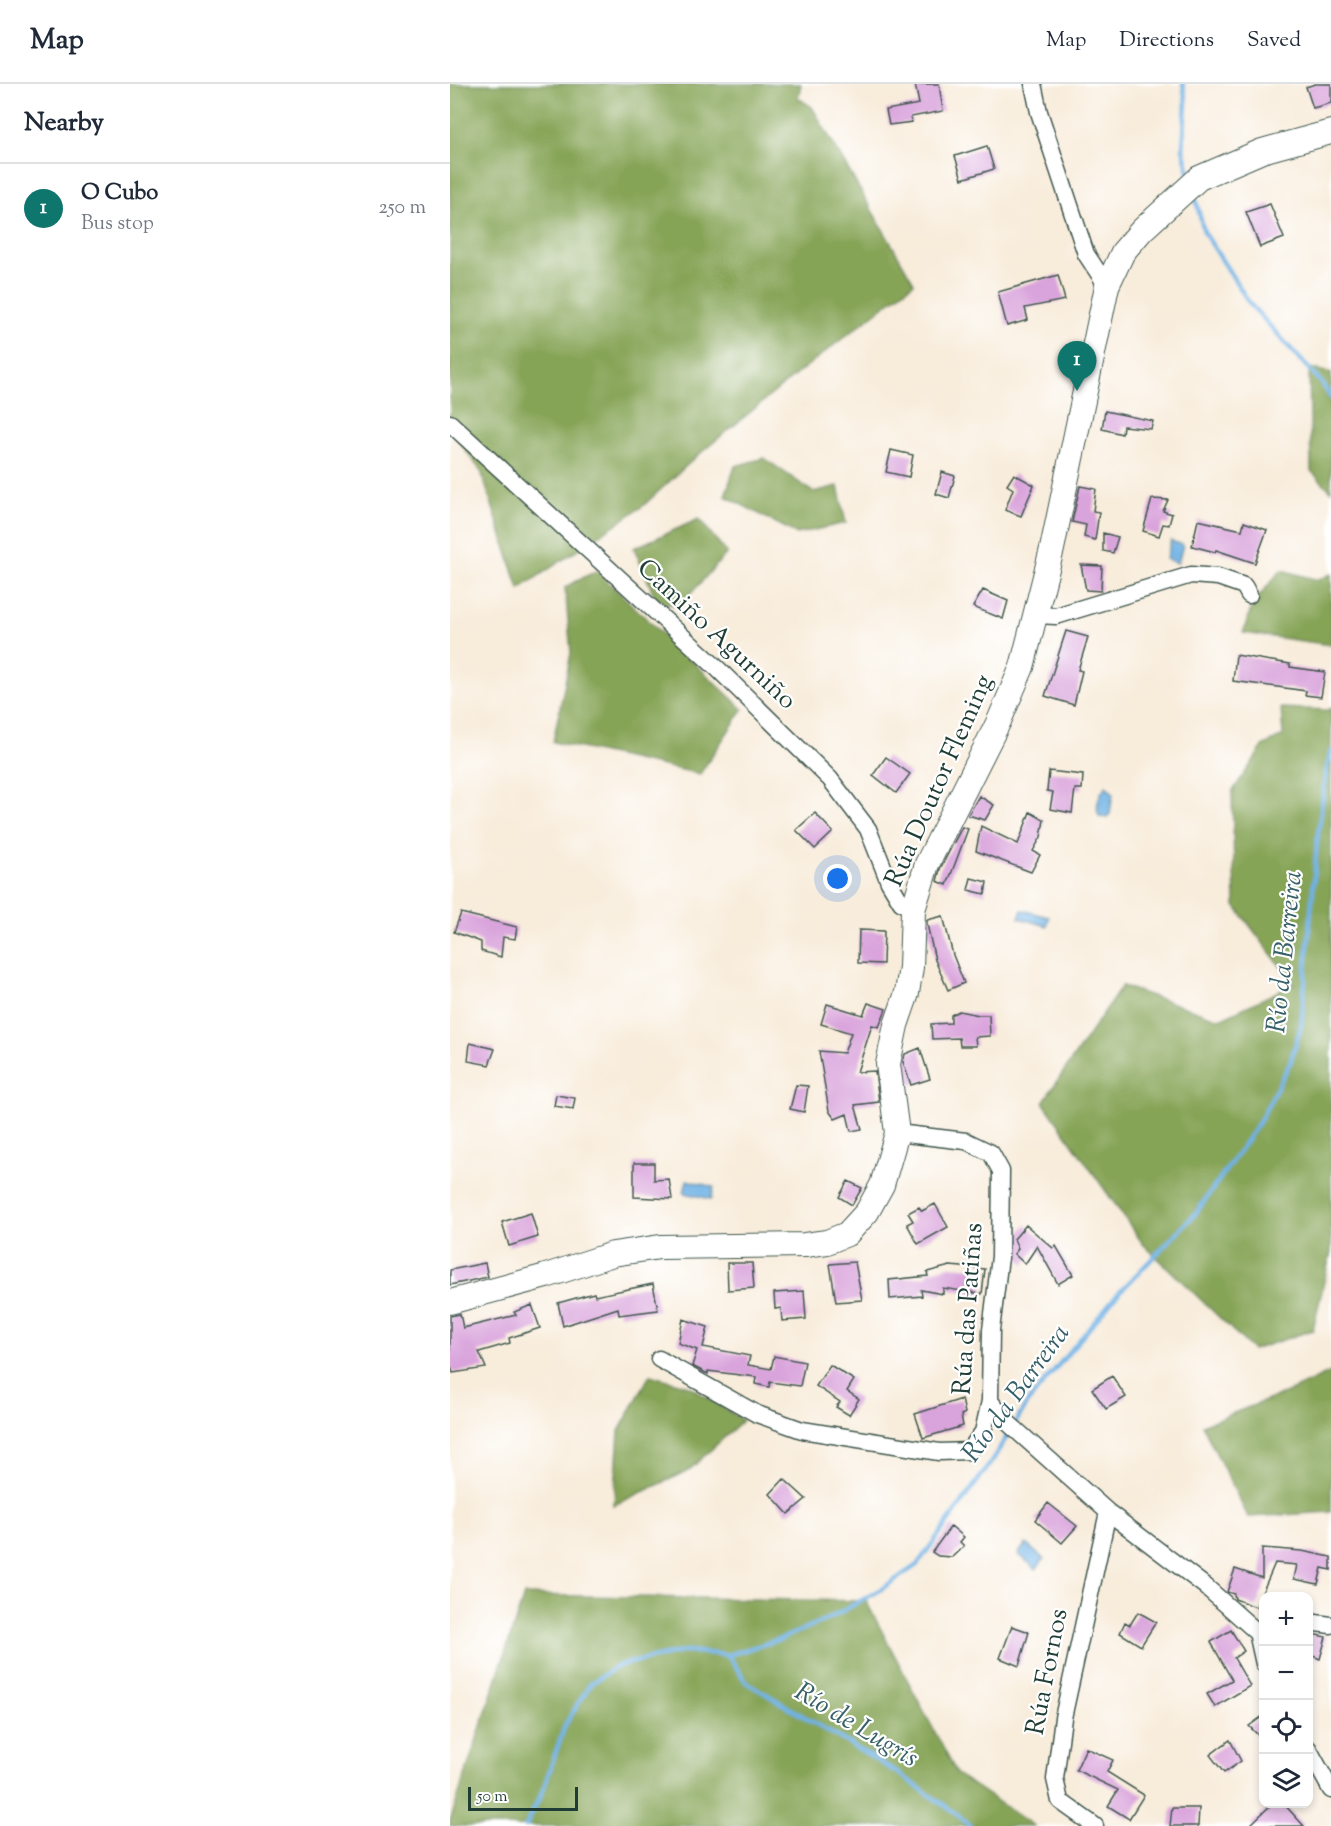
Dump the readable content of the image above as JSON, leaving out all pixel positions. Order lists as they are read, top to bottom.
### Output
{
  "streets": {
    "main road": ["Rúa Doutor Fleming"],
    "street": ["Camiño Agurniño", "Rúa das Patiñas", "Rúa Fornos"]
  },
  "crossings": [
    ["Camiño Agurniño", "Rúa Doutor Fleming"],
    ["Rúa Doutor Fleming", "Rúa das Patiñas"]
  ],
  "water": ["Río da Barreira", "Río de Lugrís"],
  "scale_bar": "50 m",
  "page": {
    "header": "Map",
    "nav": ["Map", "Directions", "Saved"],
    "heading": "Nearby",
    "list": [
      {
        "mark": "1",
        "name": "O Cubo",
        "note": "Bus stop",
        "value": "250 m"
      }
    ],
    "pins": "1",
    "map_buttons": ["+", "−"],
    "scale": "50 m"
  }
}
